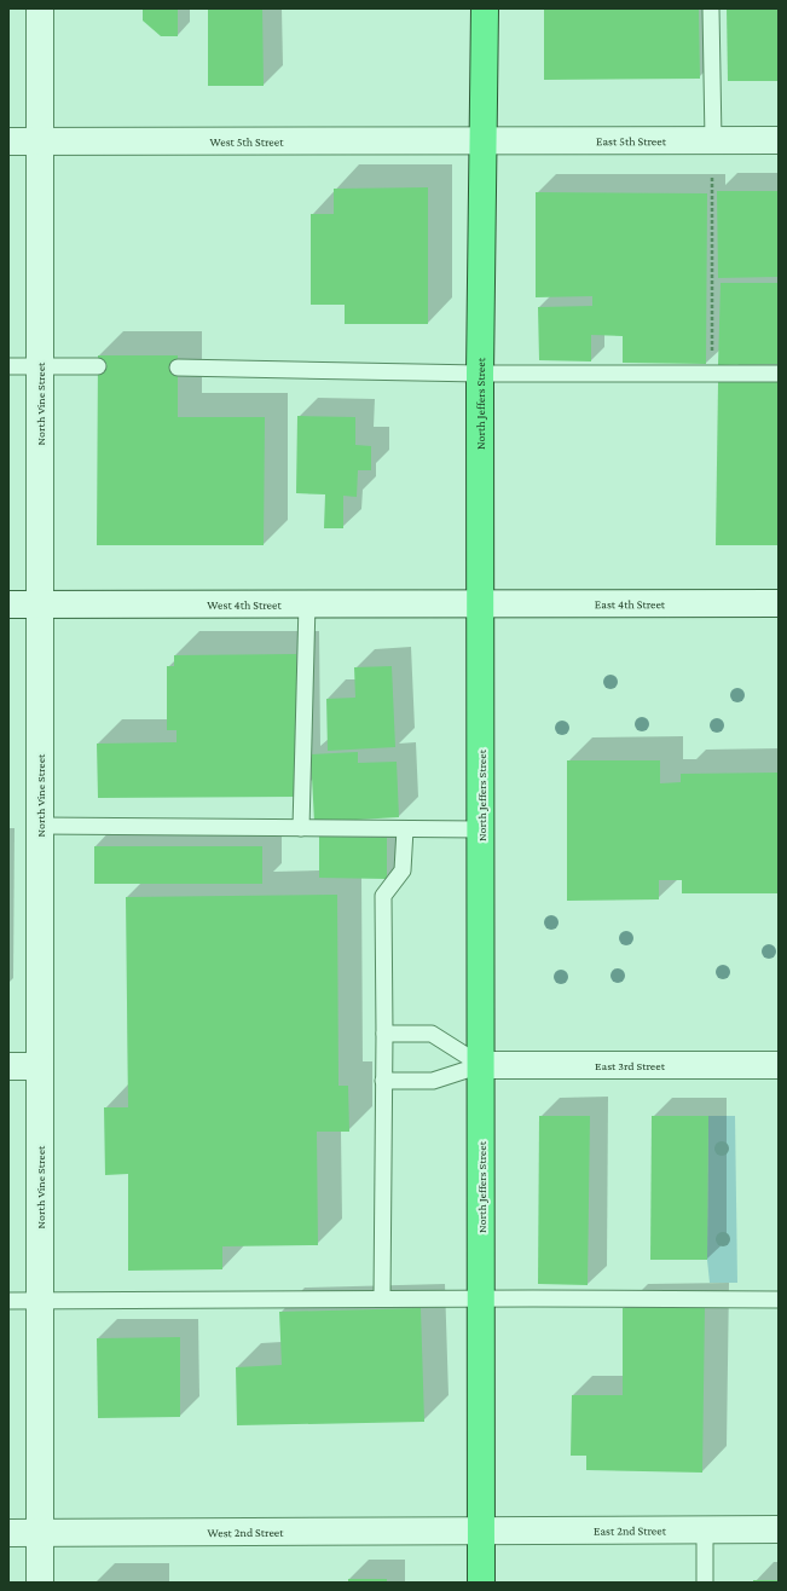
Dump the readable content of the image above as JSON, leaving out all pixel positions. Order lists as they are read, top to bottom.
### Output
{
  "streets": {
    "highway": ["North Jeffers Street"],
    "street": [
      "East 5th Street",
      "West 5th Street",
      "North Vine Street",
      "West 4th Street",
      "East 4th Street",
      "East 3rd Street",
      "East 2nd Street",
      "West 2nd Street"
    ]
  },
  "crossings": [
    ["East 5th Street", "West 5th Street"],
    ["East 5th Street", "North Jeffers Street"],
    ["West 5th Street", "North Vine Street"],
    ["West 5th Street", "North Jeffers Street"],
    ["North Vine Street", "West 4th Street"],
    ["North Vine Street", "West 2nd Street"],
    ["North Jeffers Street", "West 4th Street"],
    ["North Jeffers Street", "East 4th Street"],
    ["North Jeffers Street", "East 3rd Street"],
    ["North Jeffers Street", "East 2nd Street"],
    ["North Jeffers Street", "West 2nd Street"],
    ["West 4th Street", "East 4th Street"],
    ["East 2nd Street", "West 2nd Street"]
  ]
}
